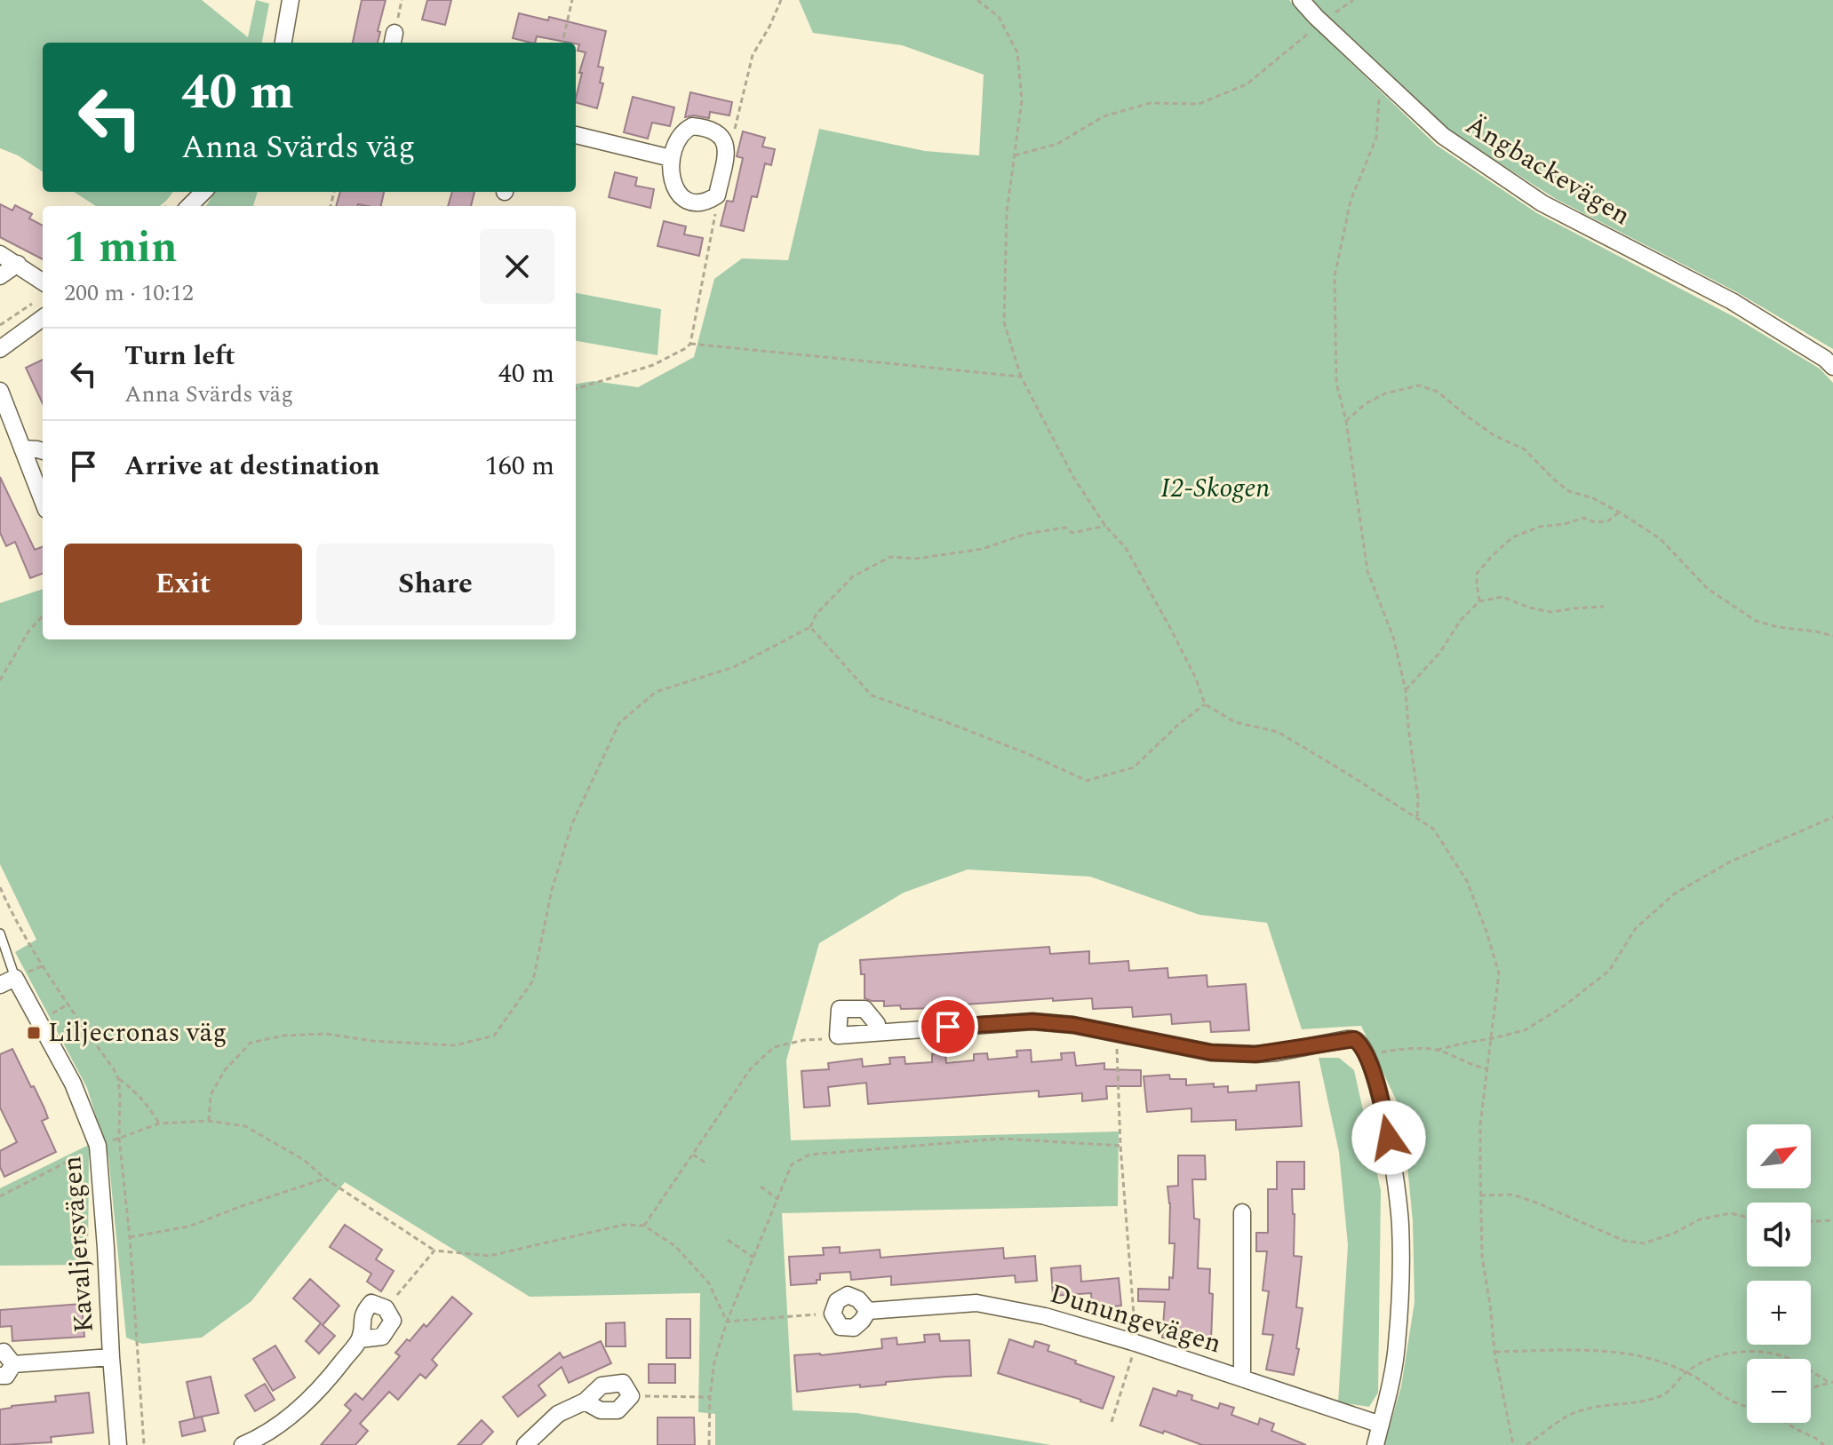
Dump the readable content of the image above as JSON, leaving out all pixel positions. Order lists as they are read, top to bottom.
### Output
{
  "streets": {
    "street": ["Ängbackevägen", "Kavaljersvägen", "Dunungevägen"]
  },
  "parks": ["I2-Skogen"],
  "places": {
    "transit": ["Liljecronas väg"]
  },
  "north": "top right",
  "page": {
    "turn": ["40 m", "Anna Svärds väg"],
    "heading": ["1 min", "200 m · 10:12"],
    "list": [
      {
        "name": "Turn left",
        "note": "Anna Svärds väg",
        "value": "40 m"
      },
      {
        "name": "Arrive at destination",
        "value": "160 m"
      }
    ],
    "buttons": ["Exit", "Share"],
    "map_buttons": ["+", "−"]
  }
}
